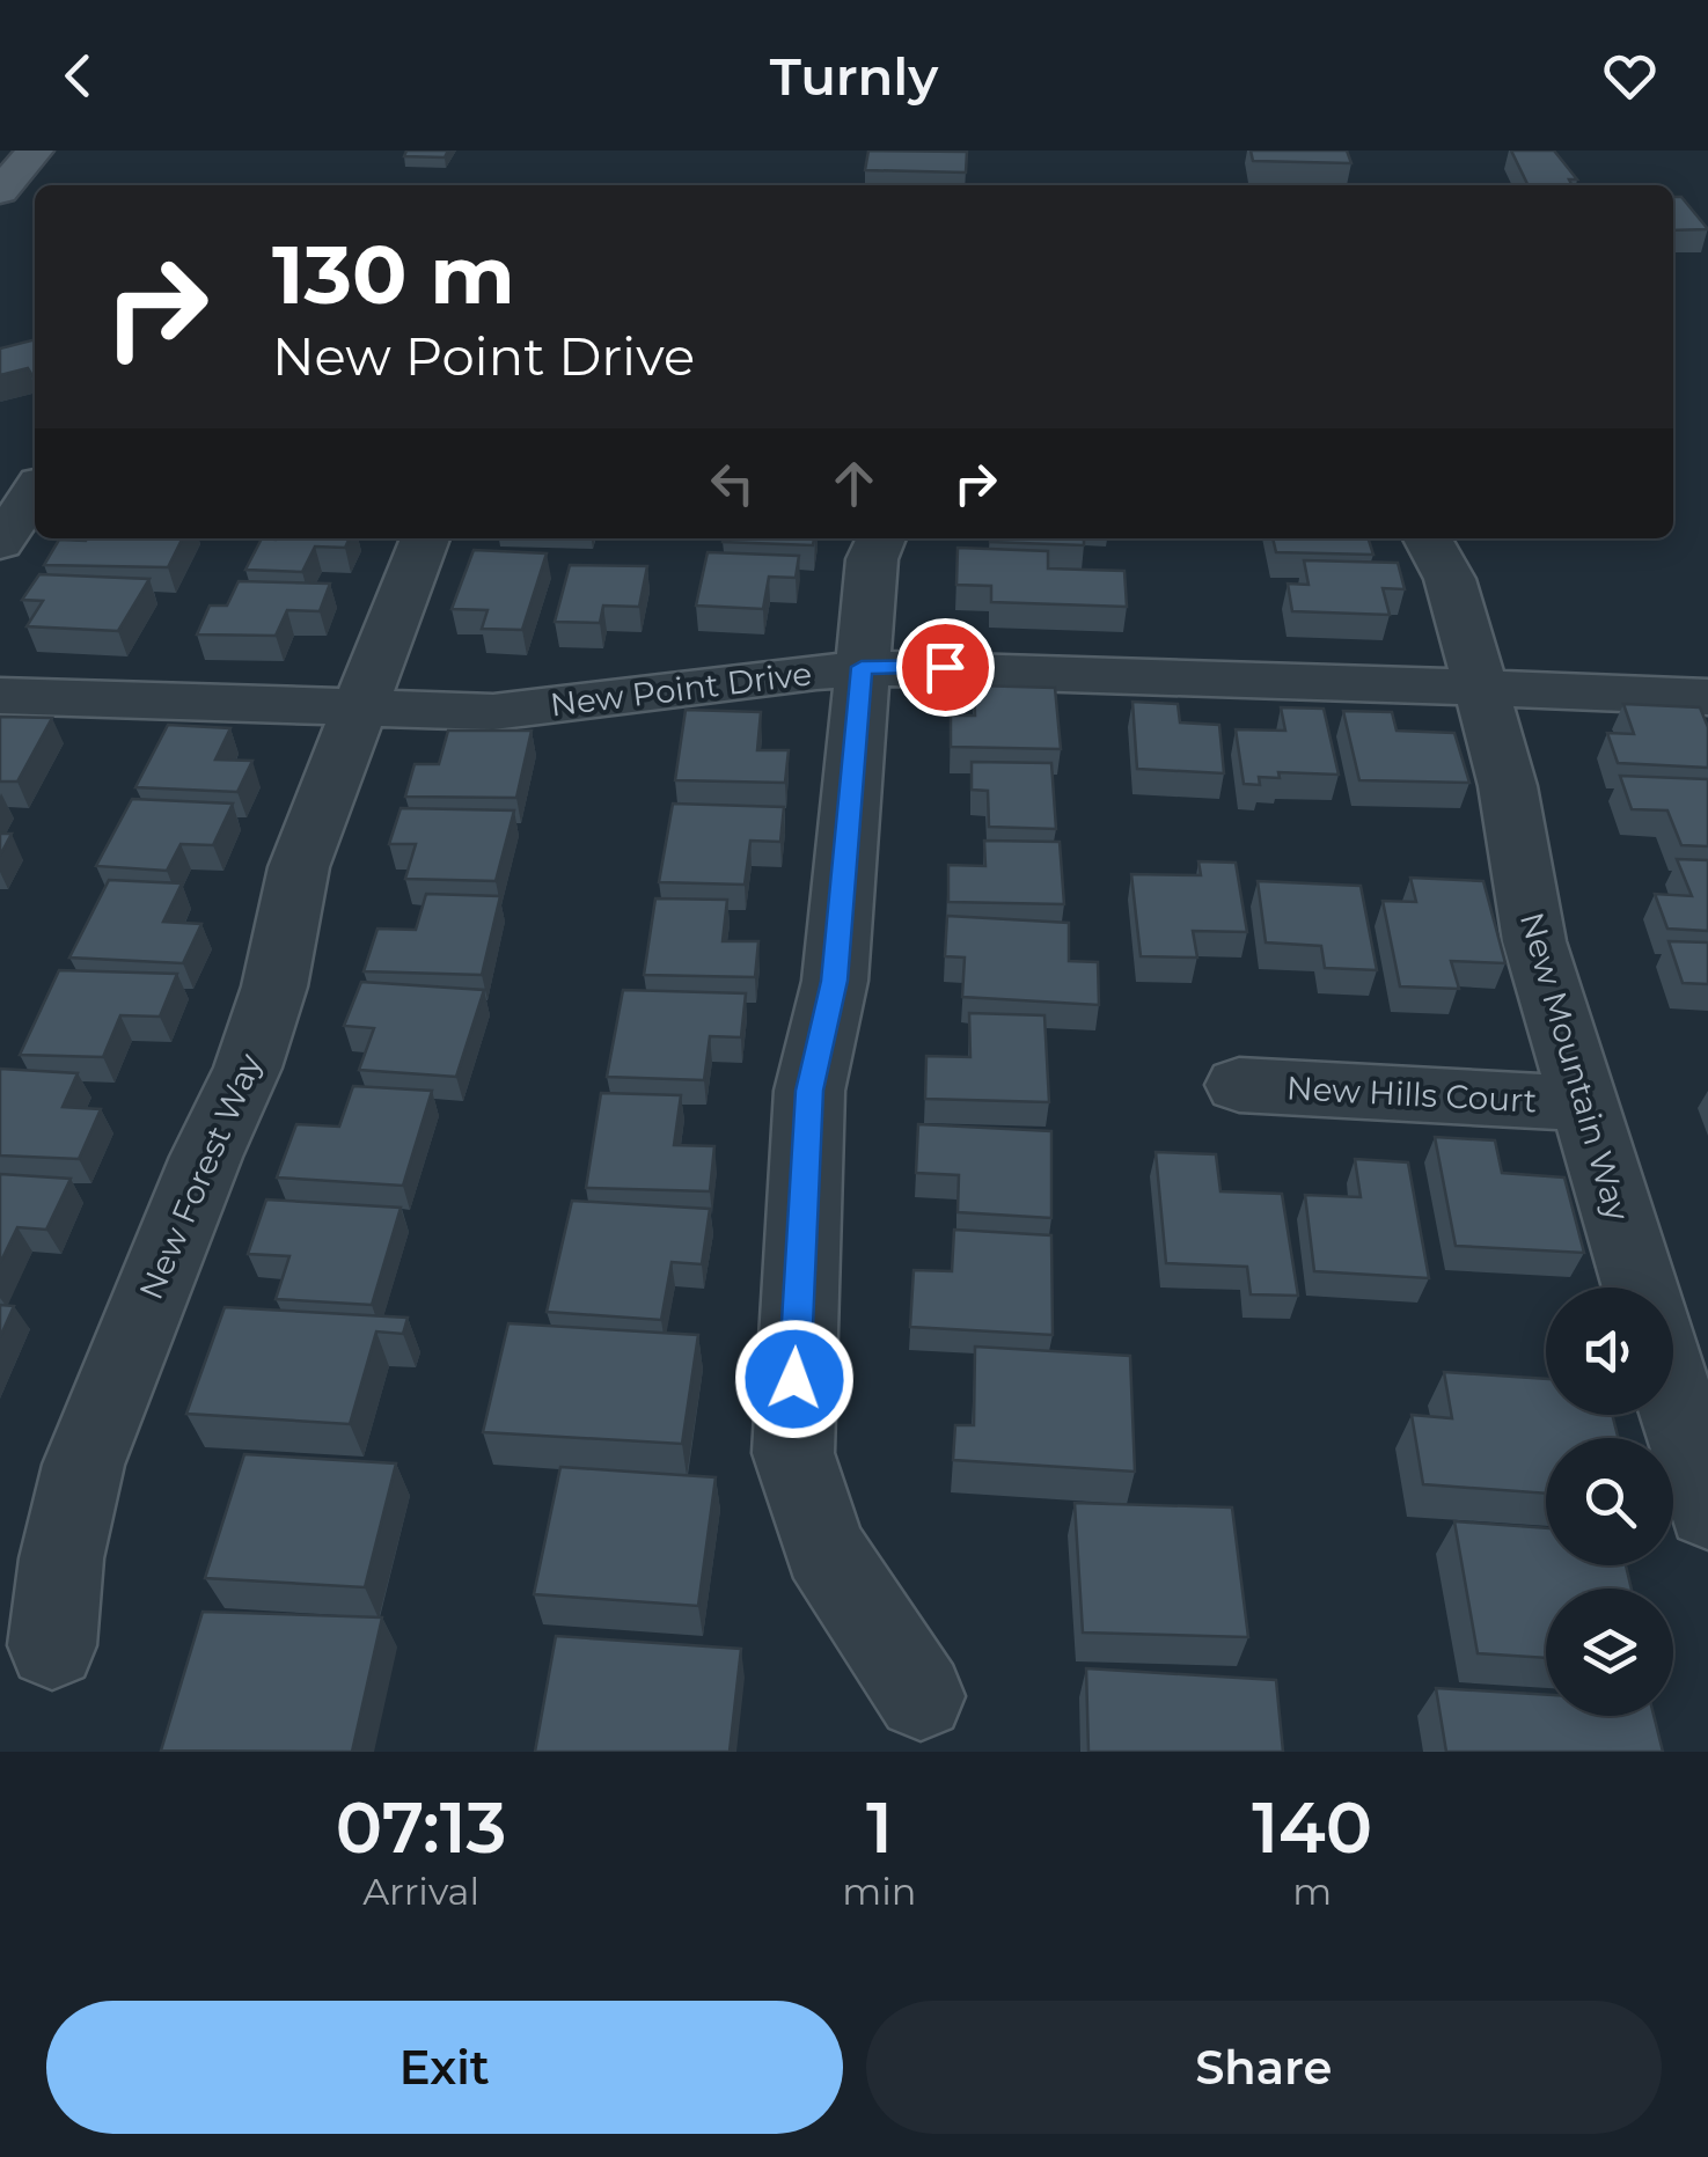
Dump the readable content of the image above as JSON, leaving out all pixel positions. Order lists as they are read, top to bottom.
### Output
{
  "streets": {
    "street": [
      "New Point Drive",
      "New Mountain Way",
      "New Hills Court",
      "New Forest Way"
    ]
  },
  "crossings": [
    ["New Point Drive", "New Mountain Way"],
    ["New Point Drive", "New Forest Way"],
    ["New Mountain Way", "New Hills Court"]
  ],
  "page": {
    "header": "Turnly",
    "turn": ["130 m", "New Point Drive"],
    "eta": [
      "07:13",
      "Arrival",
      "1",
      "min",
      "140",
      "m"
    ],
    "buttons": ["Exit", "Share"]
  }
}
